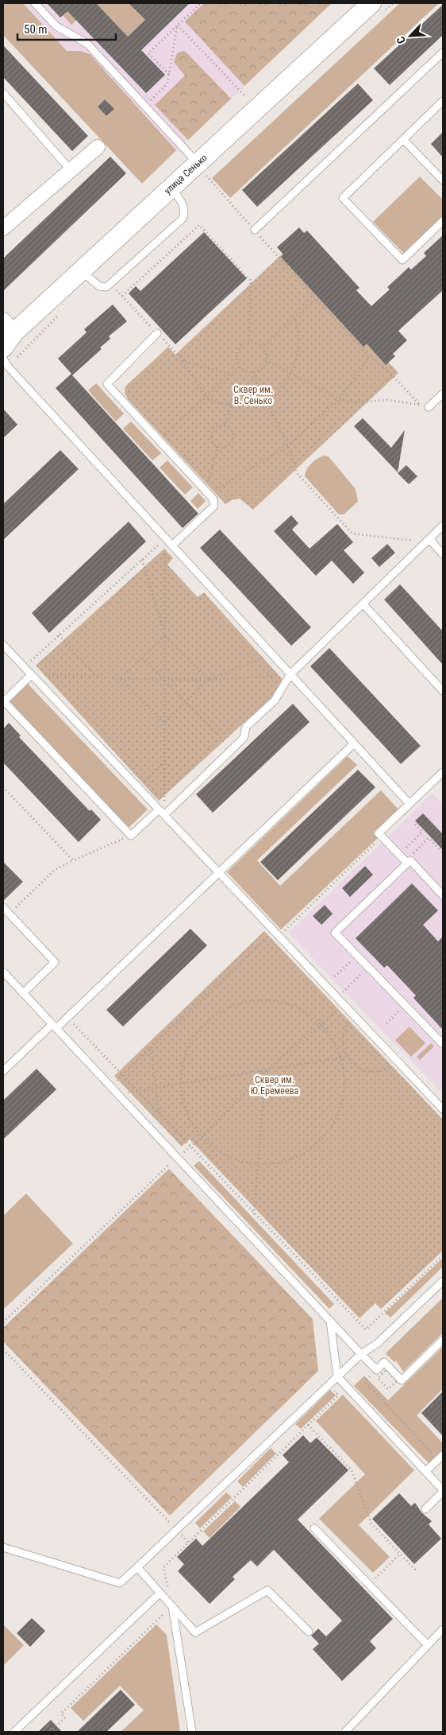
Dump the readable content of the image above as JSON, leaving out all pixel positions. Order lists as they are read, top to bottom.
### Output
{
  "streets": {
    "street": ["улица Сенько"]
  },
  "parks": ["Сквер им. В. Сенько", "Сквер им. Ю.Еремеева"],
  "scale_bar": "50 m",
  "north": "bottom left"
}
